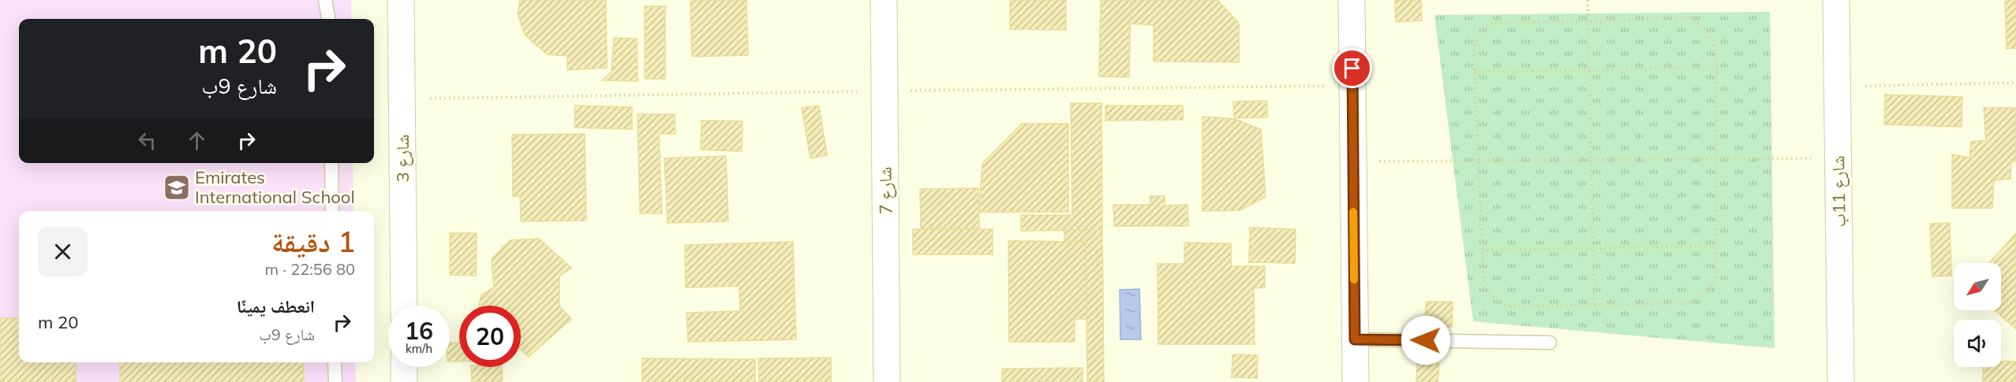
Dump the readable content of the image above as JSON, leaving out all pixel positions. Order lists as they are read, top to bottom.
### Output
{
  "streets": {
    "street": ["شارع 3", "شارع 7", "شارع 11ب"]
  },
  "places": {
    "school or university": ["Emirates International School"]
  },
  "north": "bottom left",
  "page": {
    "turn": ["20 m", "شارع 9ب"],
    "heading": ["1 دقيقة", "80 m · 22:56"],
    "list": [
      {
        "name": "انعطف يمينًا",
        "note": "شارع 9ب",
        "value": "20 m"
      }
    ],
    "speed": "16 km/h",
    "limit": "20"
  }
}
